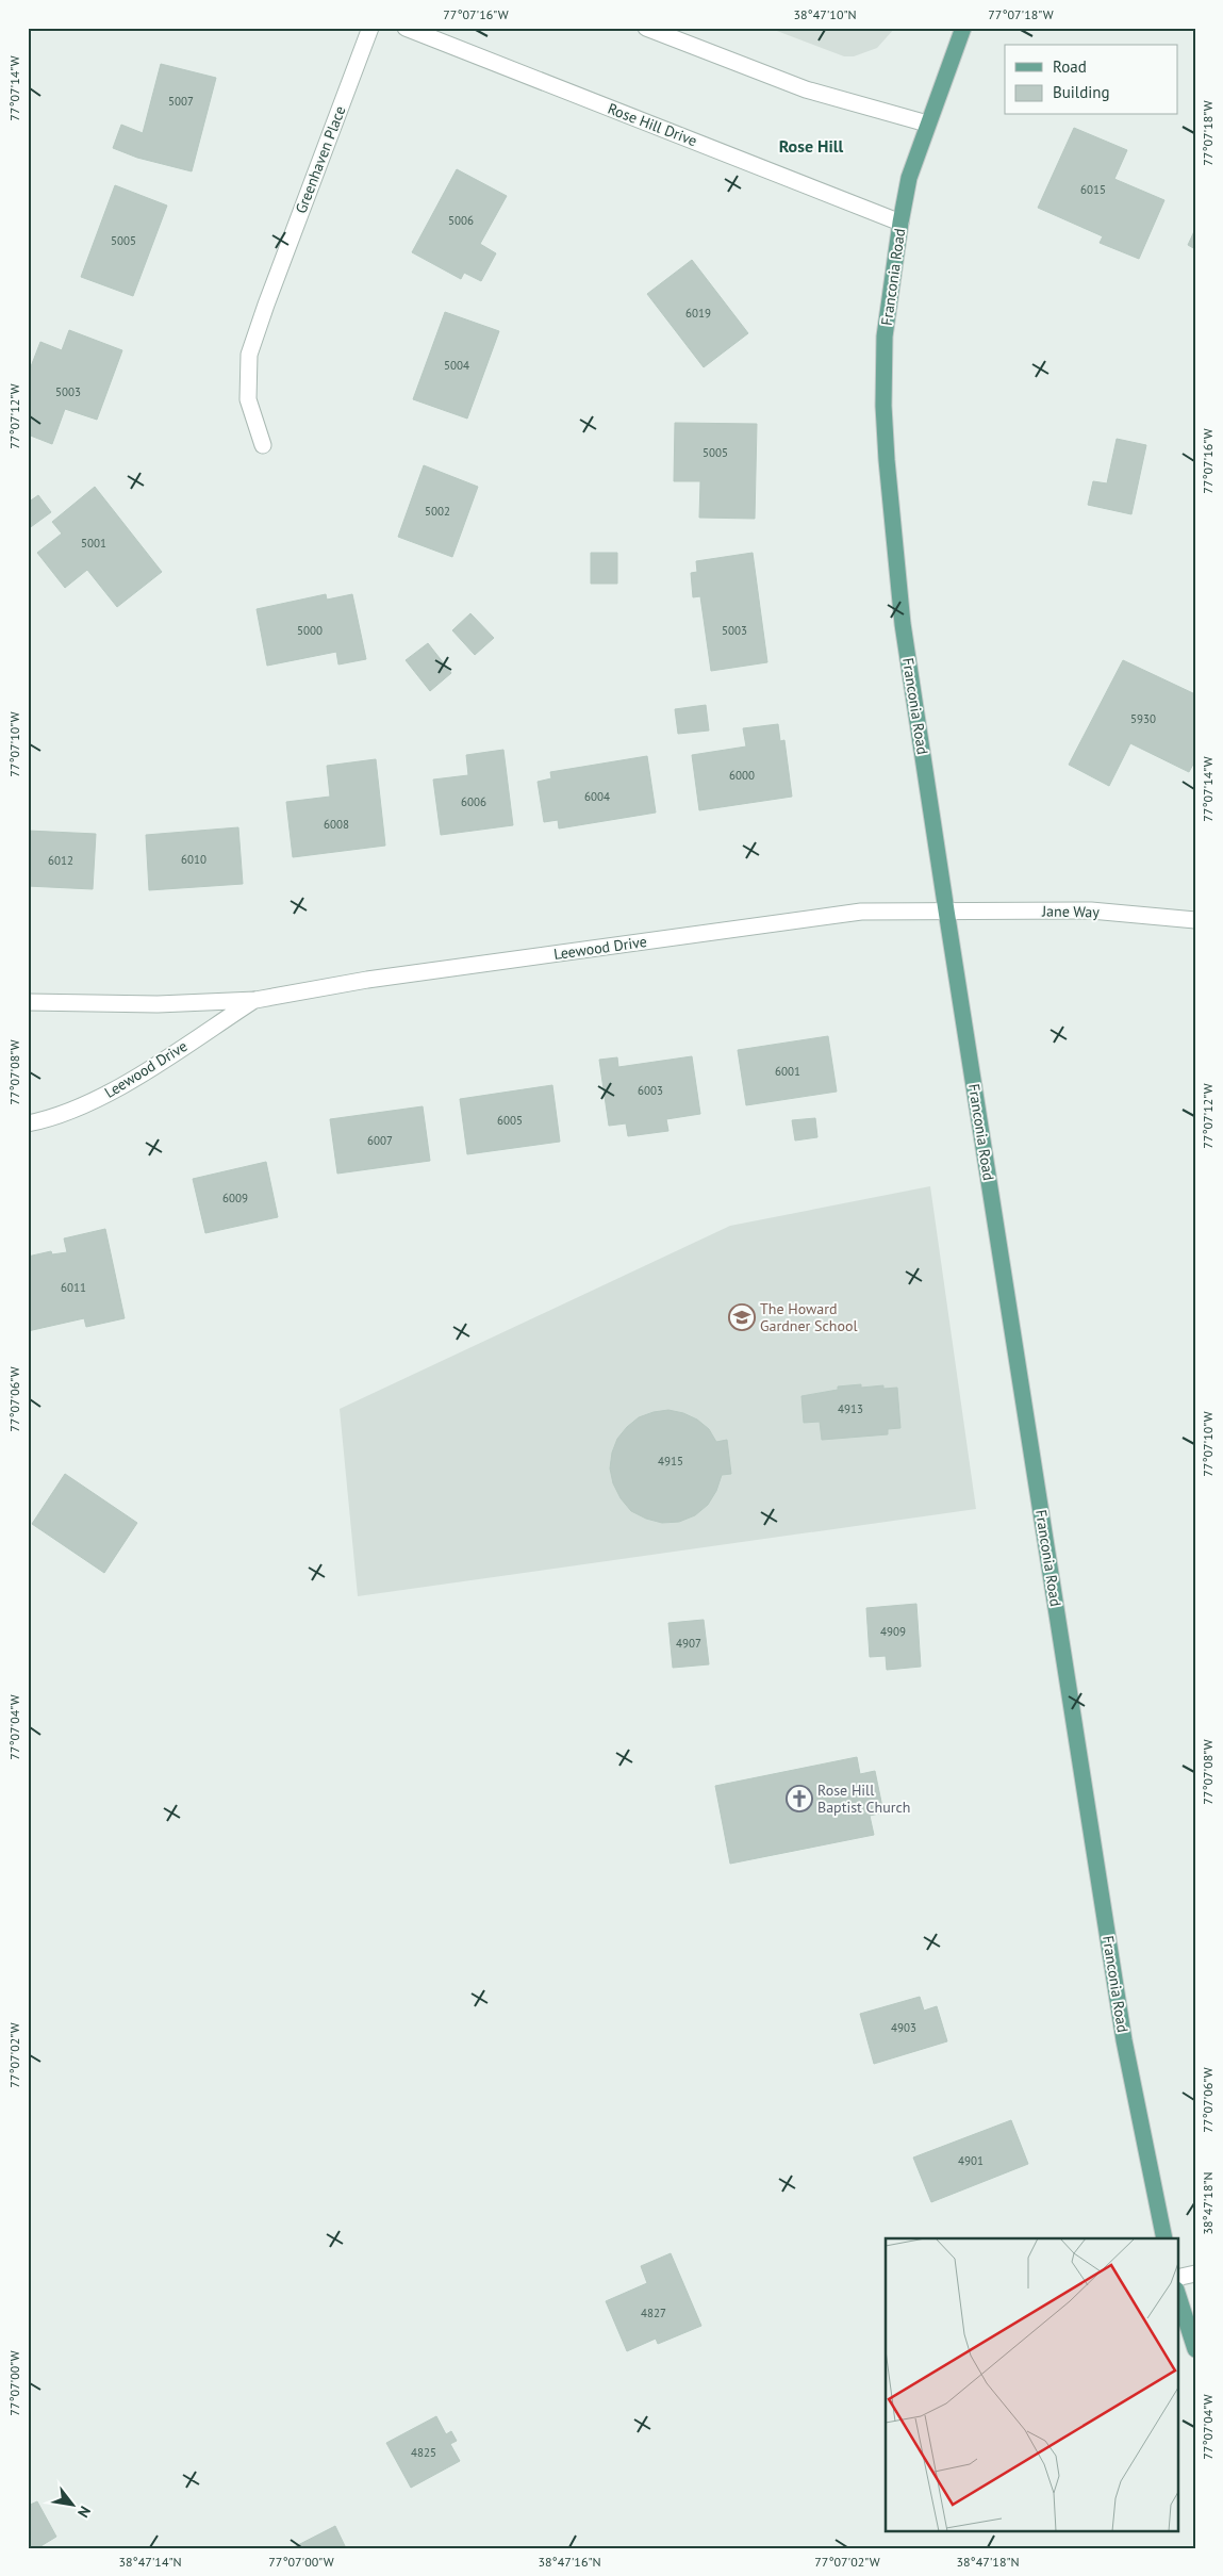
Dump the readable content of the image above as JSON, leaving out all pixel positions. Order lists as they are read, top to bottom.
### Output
{
  "streets": {
    "main road": ["Franconia Road"],
    "street": [
      "Rose Hill Drive",
      "Greenhaven Place",
      "Jane Way",
      "Leewood Drive"
    ]
  },
  "crossings": [
    ["Rose Hill Drive", "Franconia Road"],
    ["Franconia Road", "Jane Way"],
    ["Franconia Road", "Leewood Drive"],
    ["Jane Way", "Leewood Drive"]
  ],
  "districts": ["Rose Hill"],
  "places": {
    "school or university": ["The Howard Gardner School"],
    "church": ["Rose Hill Baptist Church"]
  },
  "house_numbers": [
    "5007",
    "6015",
    "5006",
    "5005",
    "6019",
    "5004",
    "5003",
    "5005",
    "5002",
    "5001",
    "5000",
    "5003",
    "5930",
    "6000",
    "6004",
    "6006",
    "6008",
    "6010",
    "6012",
    "6001",
    "6003",
    "6005",
    "6007",
    "6009",
    "6011",
    "4913",
    "4915",
    "4909",
    "4907",
    "4903",
    "4901",
    "4827",
    "4825"
  ],
  "legend": ["Road", "Building"],
  "north": "bottom right",
  "coordinates": [
    "77°07'16\"W",
    "38°47'10\"N",
    "77°07'18\"W",
    "77°07'14\"W",
    "77°07'12\"W",
    "77°07'10\"W",
    "77°07'08\"W",
    "77°07'06\"W",
    "77°07'04\"W",
    "77°07'02\"W",
    "38°47'18\"N",
    "77°07'00\"W",
    "38°47'14\"N",
    "38°47'16\"N"
  ]
}
